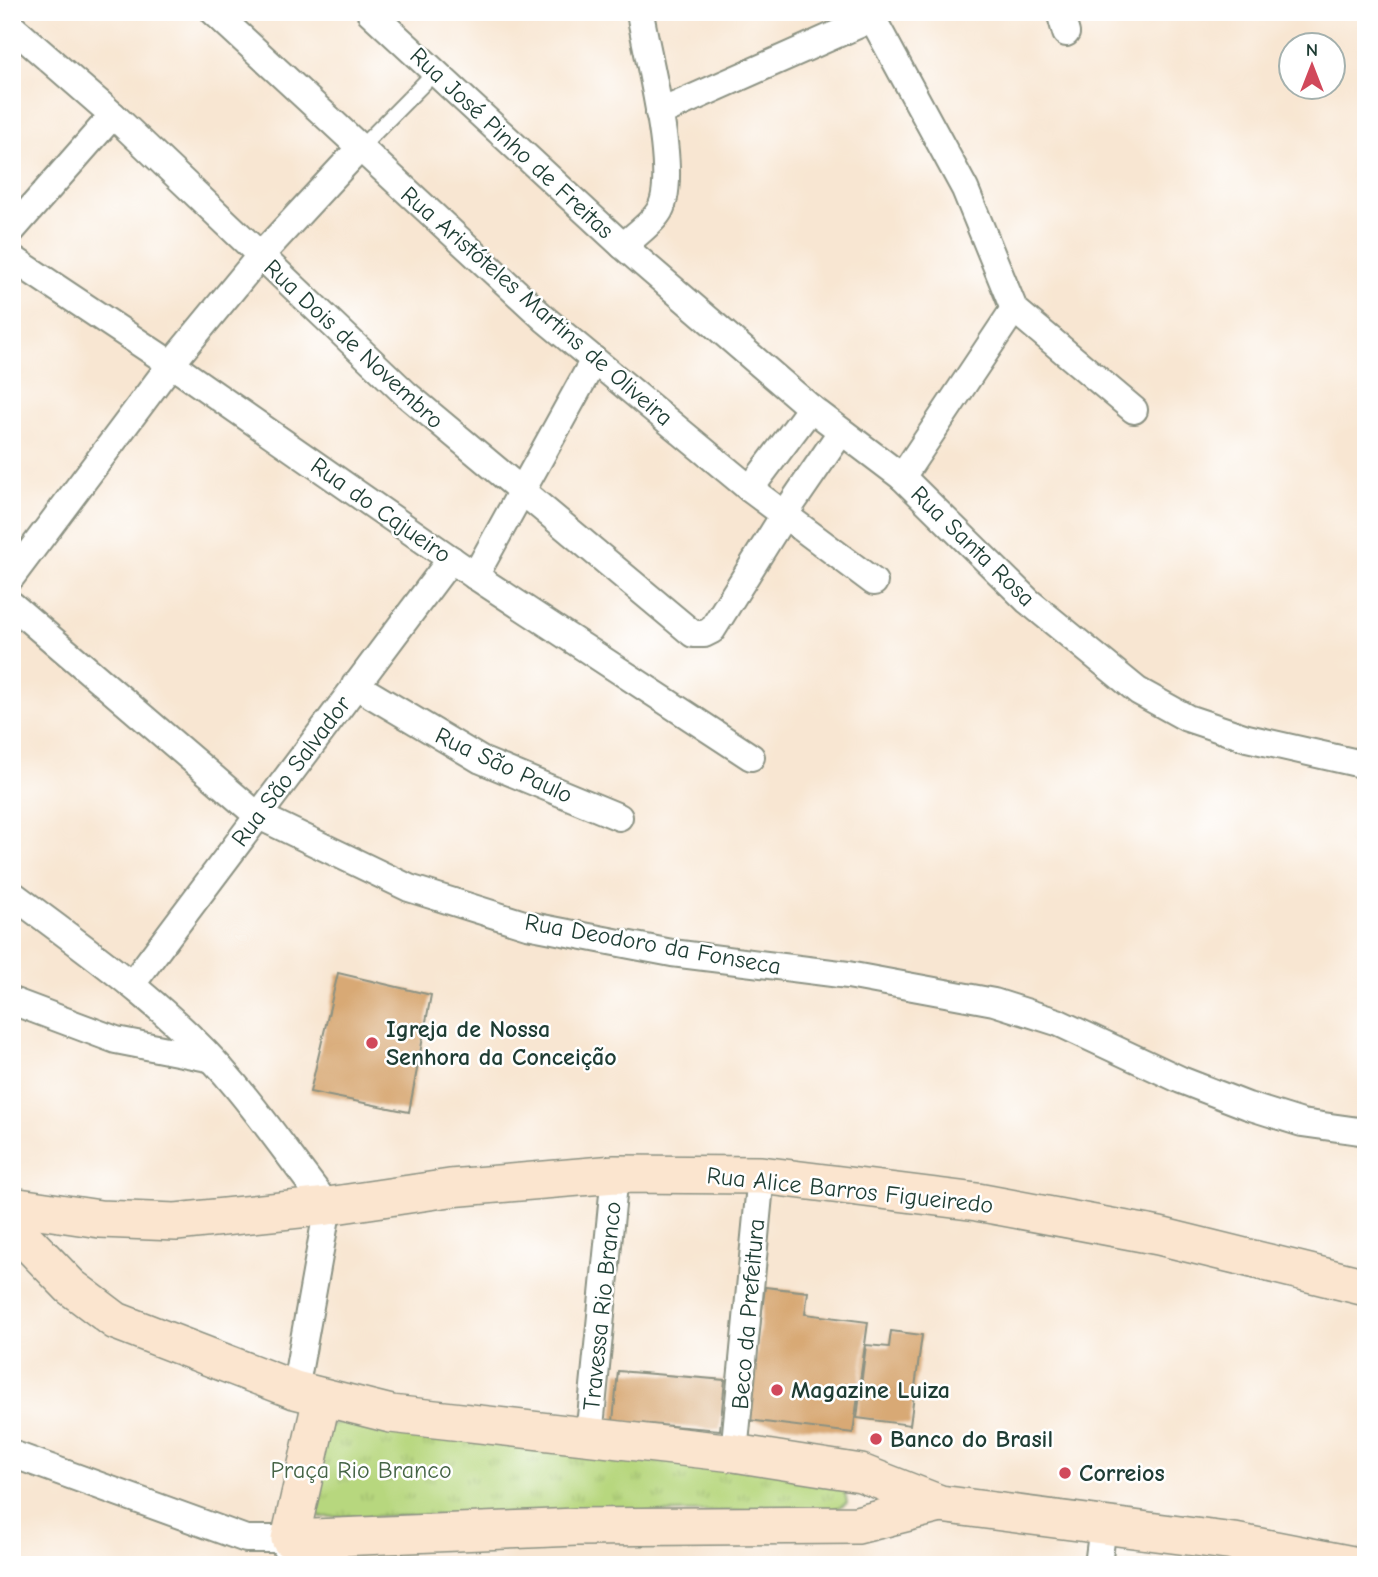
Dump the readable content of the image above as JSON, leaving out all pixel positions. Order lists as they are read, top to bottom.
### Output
{
  "streets": {
    "street": [
      "Rua José Pinho de Freitas",
      "Rua Aristóteles Martins de Oliveira",
      "Rua Dois de Novembro",
      "Rua do Cajueiro",
      "Rua Santa Rosa",
      "Rua São Paulo",
      "Rua São Salvador",
      "Rua Deodoro da Fonseca",
      "Rua Alice Barros Figueiredo",
      "Travessa Rio Branco",
      "Beco da Prefeitura"
    ]
  },
  "crossings": [
    ["Rua José Pinho de Freitas", "Rua Santa Rosa"],
    ["Rua Aristóteles Martins de Oliveira", "Rua Dois de Novembro"],
    ["Rua do Cajueiro", "Rua São Salvador"],
    ["Rua São Paulo", "Rua São Salvador"],
    ["Rua São Salvador", "Rua Deodoro da Fonseca"],
    ["Rua Alice Barros Figueiredo", "Travessa Rio Branco"],
    ["Rua Alice Barros Figueiredo", "Beco da Prefeitura"]
  ],
  "parks": ["Praça Rio Branco"],
  "places": [
    "Igreja de Nossa Senhora da Conceição",
    "Magazine Luiza",
    "Banco do Brasil",
    "Correios"
  ],
  "north": "top"
}
